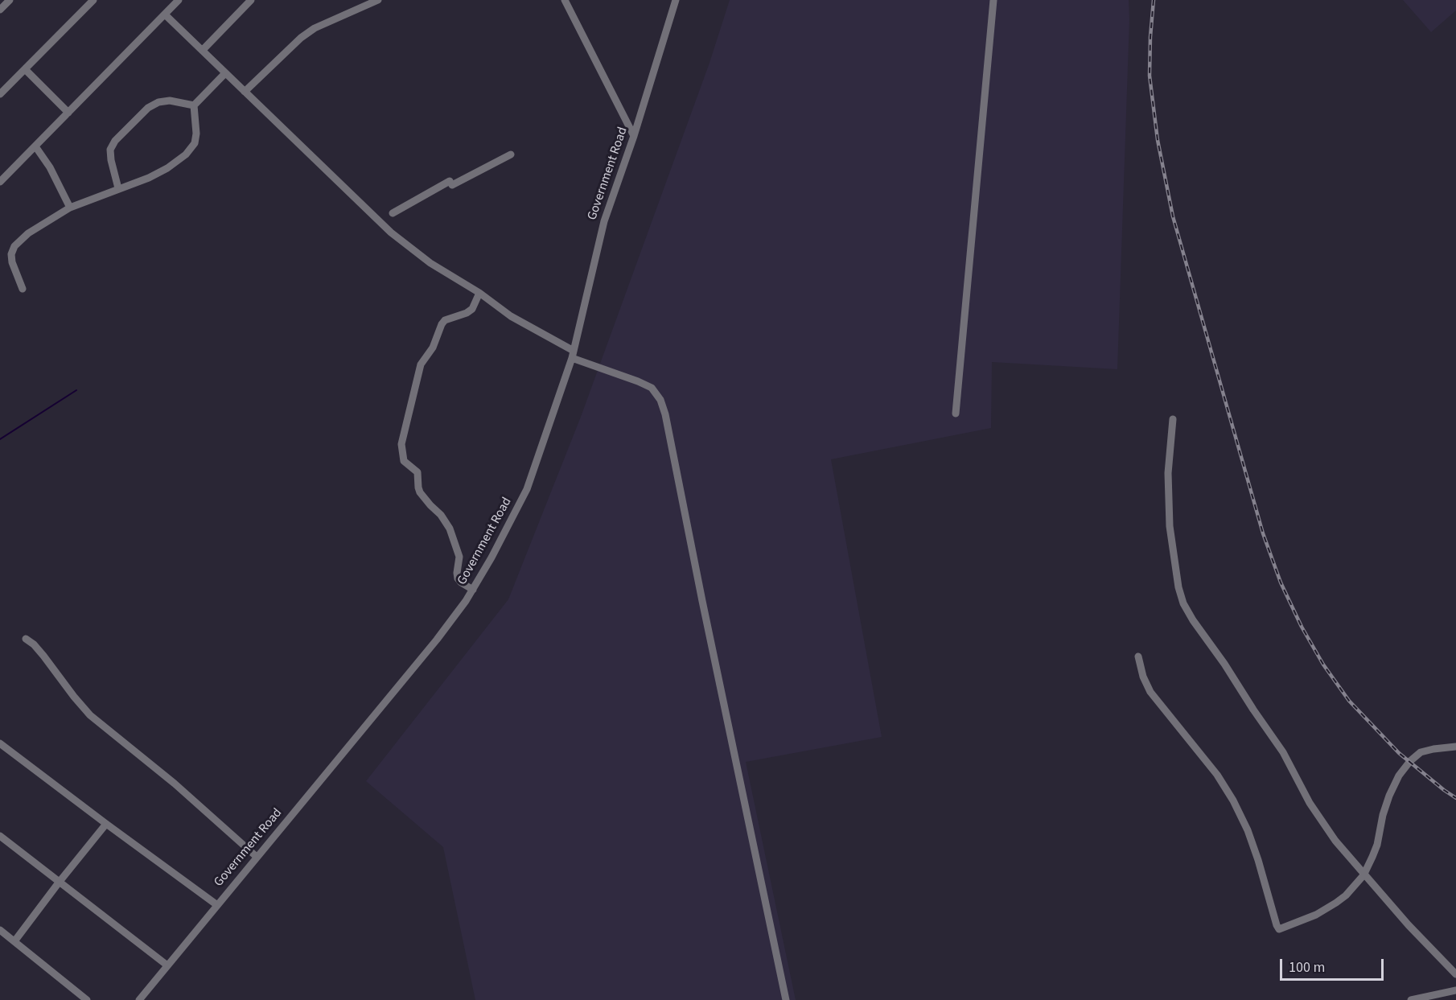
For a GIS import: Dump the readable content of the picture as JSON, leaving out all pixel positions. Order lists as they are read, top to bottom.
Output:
{
  "streets": {
    "street": ["Government Road"]
  },
  "scale_bar": "100 m"
}
